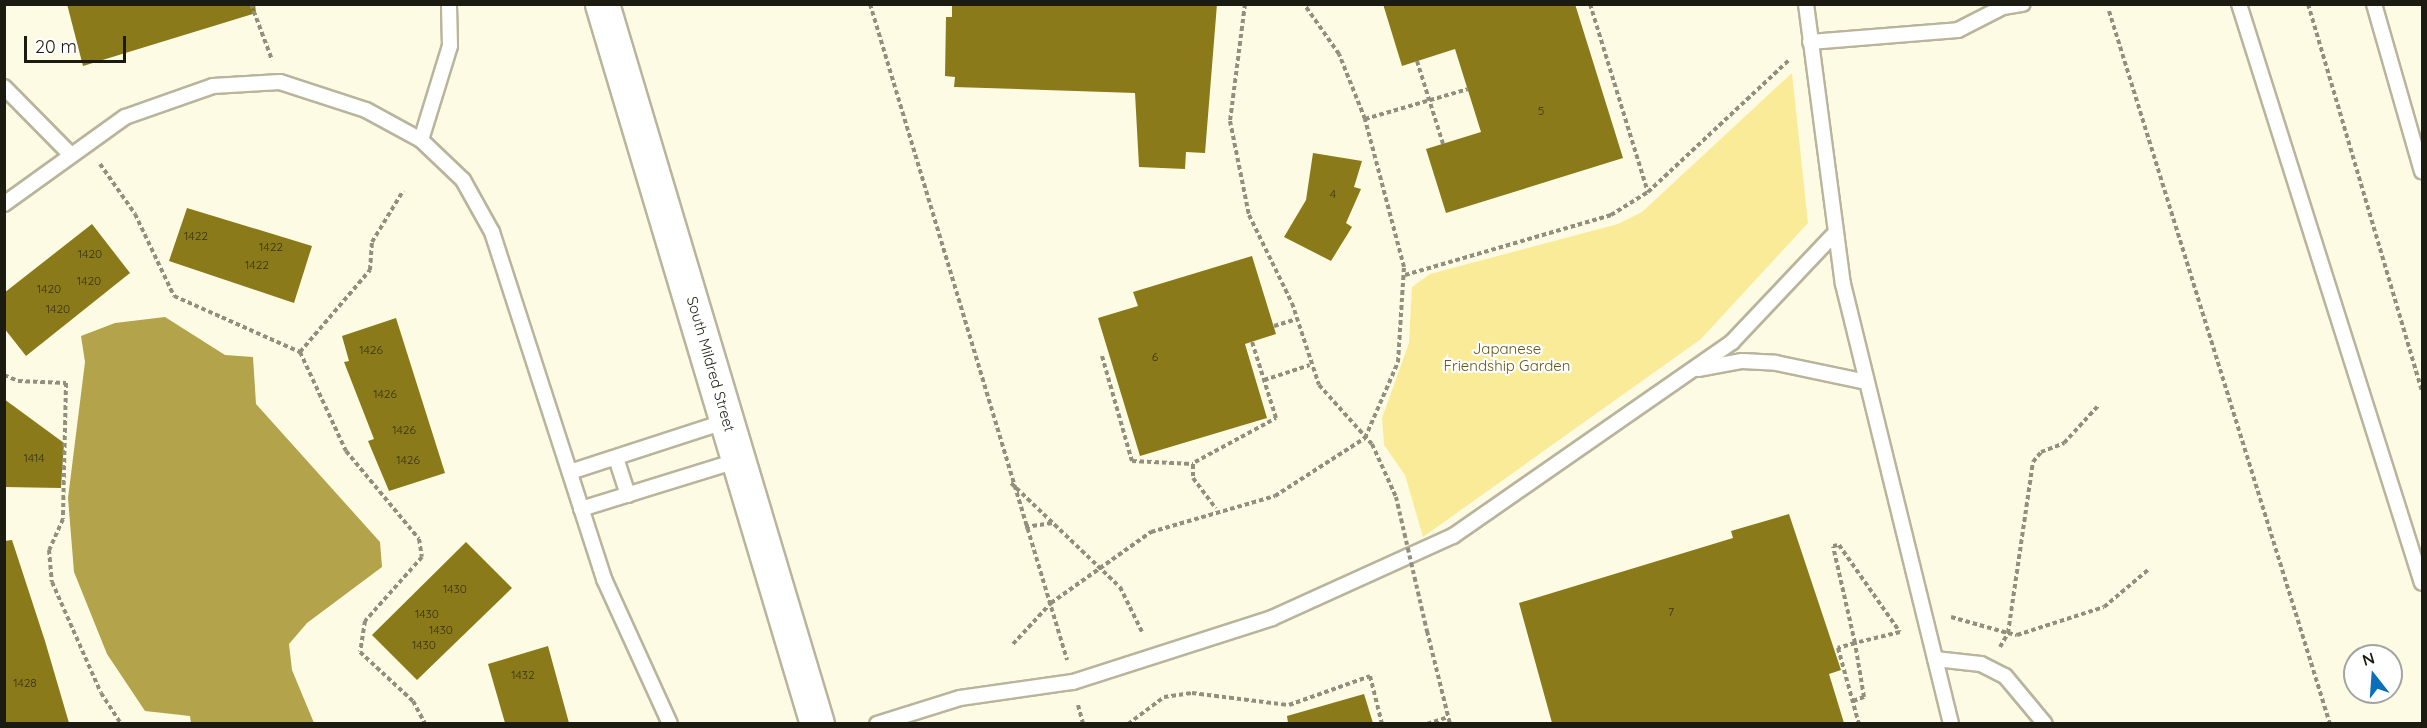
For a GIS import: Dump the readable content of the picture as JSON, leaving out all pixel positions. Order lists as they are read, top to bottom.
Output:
{
  "streets": {
    "main road": ["South Mildred Street"]
  },
  "parks": ["Japanese Friendship Garden"],
  "house_numbers": [
    "5",
    "4",
    "1422",
    "1422",
    "1420",
    "1422",
    "1420",
    "1420",
    "1420",
    "1426",
    "6",
    "1426",
    "1426",
    "1414",
    "1426",
    "1430",
    "7",
    "1430",
    "1430",
    "1430",
    "1432",
    "1428"
  ],
  "scale_bar": "20 m",
  "north": "top"
}
